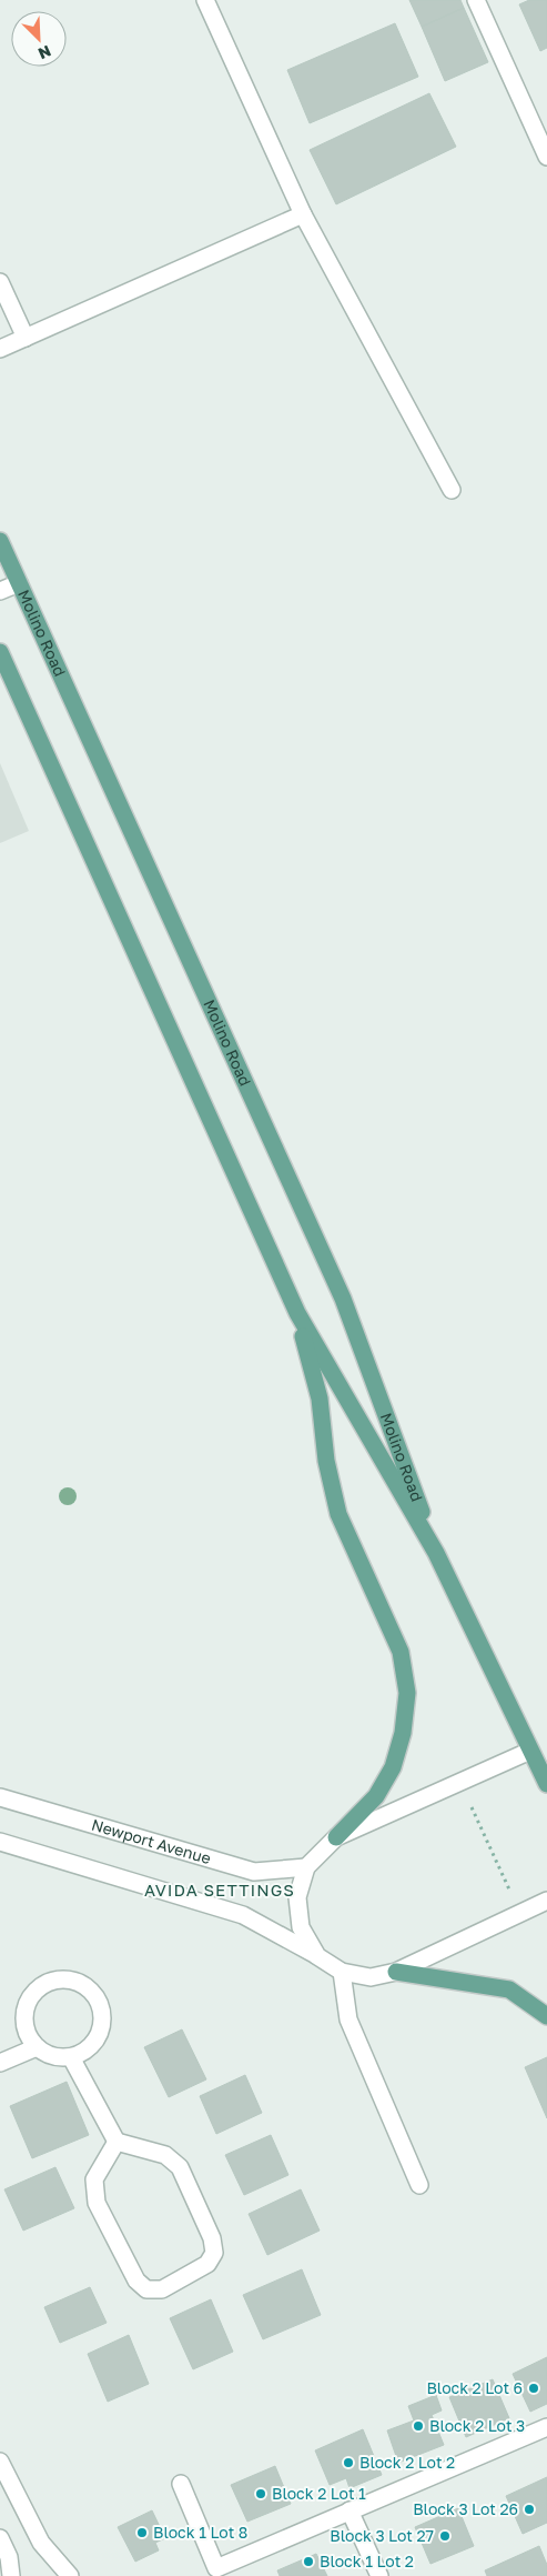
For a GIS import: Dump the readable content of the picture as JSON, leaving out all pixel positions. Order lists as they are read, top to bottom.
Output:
{
  "streets": {
    "main road": ["Molino Road"],
    "street": ["Newport Avenue"]
  },
  "districts": ["AVIDA SETTINGS"],
  "places": [
    "Block 2 Lot 6",
    "Block 2 Lot 3",
    "Block 2 Lot 2",
    "Block 2 Lot 1",
    "Block 3 Lot 26",
    "Block 1 Lot 8",
    "Block 3 Lot 27",
    "Block 1 Lot 2"
  ],
  "north": "bottom right"
}
